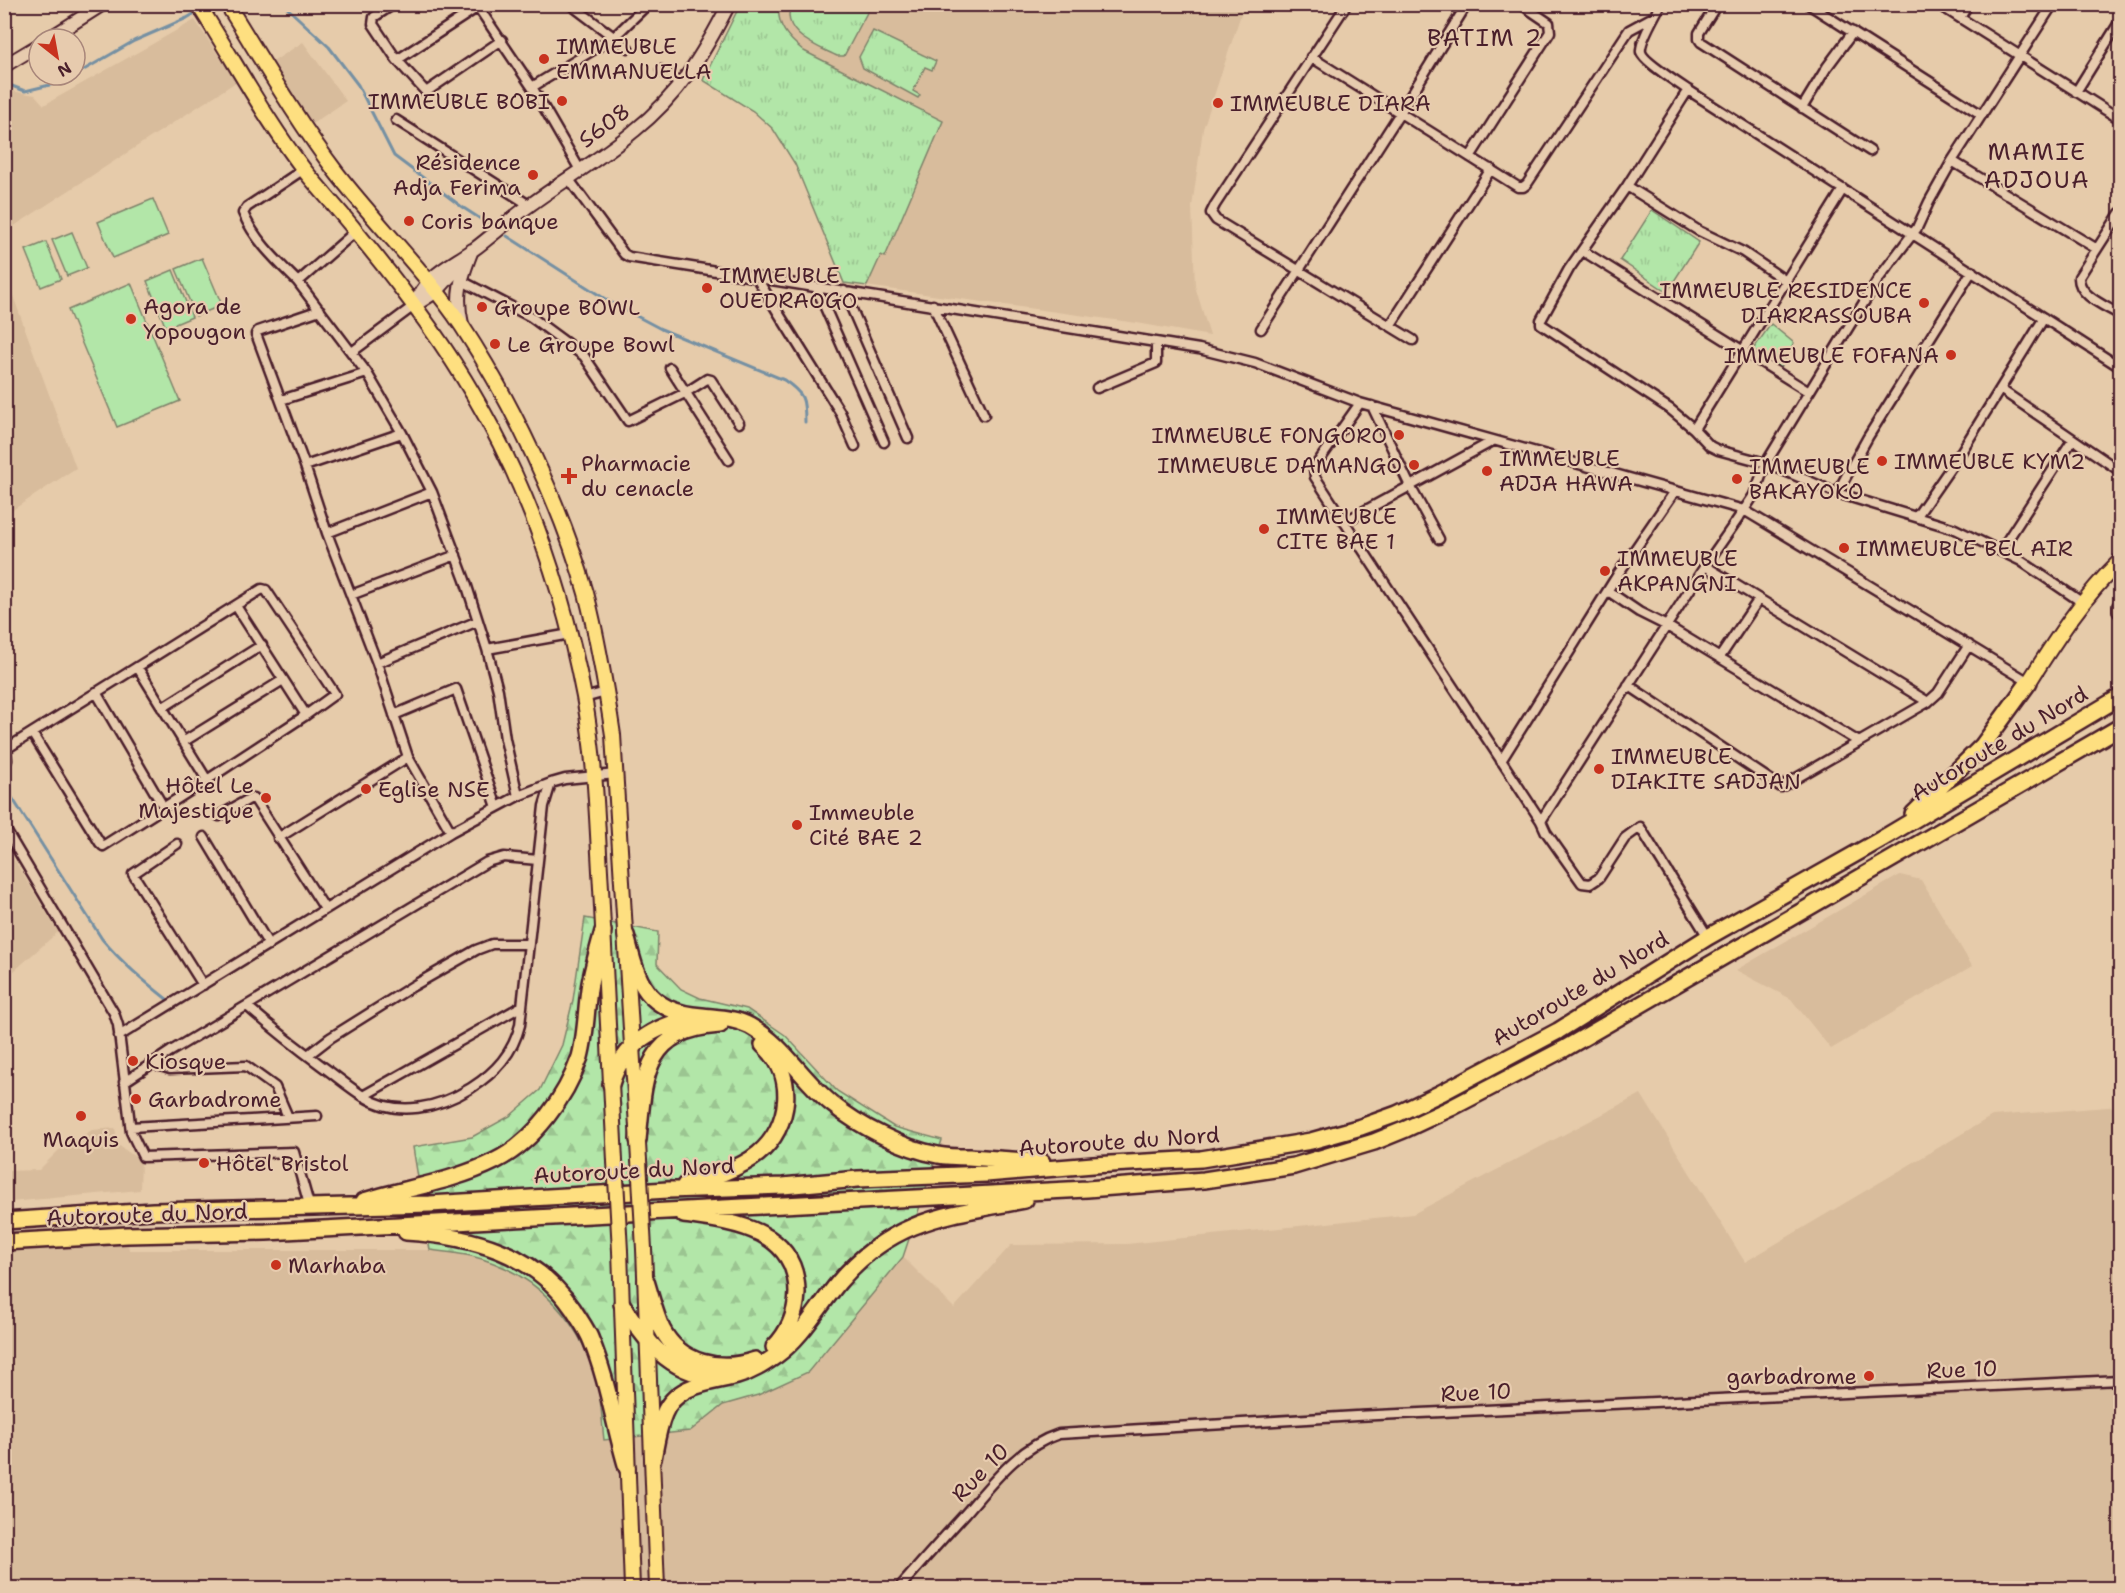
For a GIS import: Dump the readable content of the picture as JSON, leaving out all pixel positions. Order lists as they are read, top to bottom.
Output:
{
  "streets": {
    "highway": ["Autoroute du Nord"],
    "street": ["S608", "Rue 10"]
  },
  "districts": ["BATIM 2", "MAMIE ADJOUA"],
  "places": {
    "other": [
      "IMMEUBLE EMMANUELLA",
      "IMMEUBLE BOBI",
      "IMMEUBLE DIARA",
      "Résidence Adja Ferima",
      "Coris banque",
      "IMMEUBLE OUEDRAOGO",
      "IMMEUBLE RESIDENCE DIARRASSOUBA",
      "Groupe BOWL",
      "Agora de Yopougon",
      "Le Groupe Bowl",
      "IMMEUBLE FOFANA",
      "IMMEUBLE FONGORO",
      "IMMEUBLE KYM2",
      "IMMEUBLE DAMANGO",
      "IMMEUBLE ADJA HAWA",
      "IMMEUBLE BAKAYOKO",
      "IMMEUBLE CITE BAE 1",
      "IMMEUBLE BEL AIR",
      "IMMEUBLE AKPANGNI",
      "IMMEUBLE DIAKITE SADJAN",
      "Eglise NSE",
      "Hôtel Le Majestique",
      "Immeuble Cité BAE 2",
      "Kiosque",
      "Garbadrome",
      "Maquis",
      "Hôtel Bristol",
      "Marhaba",
      "garbadrome"
    ],
    "health": ["Pharmacie du cenacle"]
  },
  "north": "bottom right"
}
